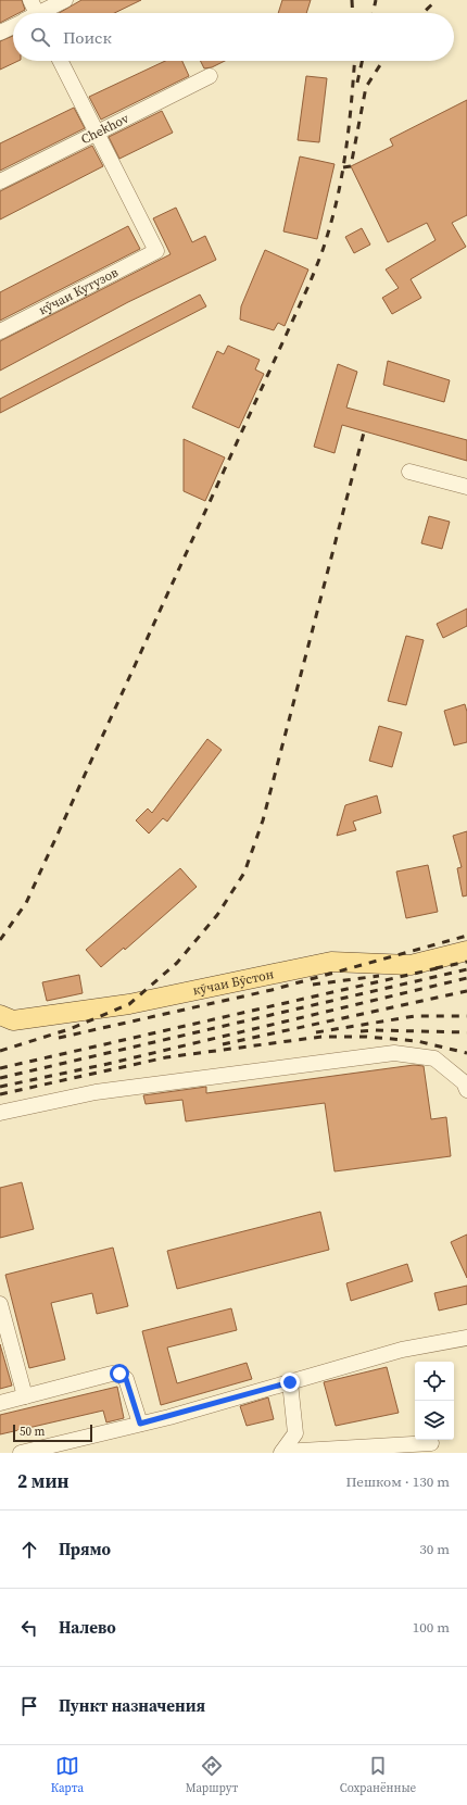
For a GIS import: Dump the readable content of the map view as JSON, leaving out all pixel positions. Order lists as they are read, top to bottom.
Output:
{
  "streets": {
    "main road": ["кӯчаи Бӯстон"],
    "street": ["Chekhov", "кӯчаи Кутузов"]
  },
  "crossings": [
    ["Chekhov", "кӯчаи Кутузов"]
  ],
  "scale_bar": "50 m",
  "page": {
    "search": "Поиск",
    "scale": "50 m",
    "heading": ["2 мин", "Пешком · 130 m"],
    "list": [
      ["Прямо", "30 m"],
      ["Налево", "100 m"],
      "Пункт назначения"
    ],
    "nav": ["Карта", "Маршрут", "Сохранённые"]
  }
}
